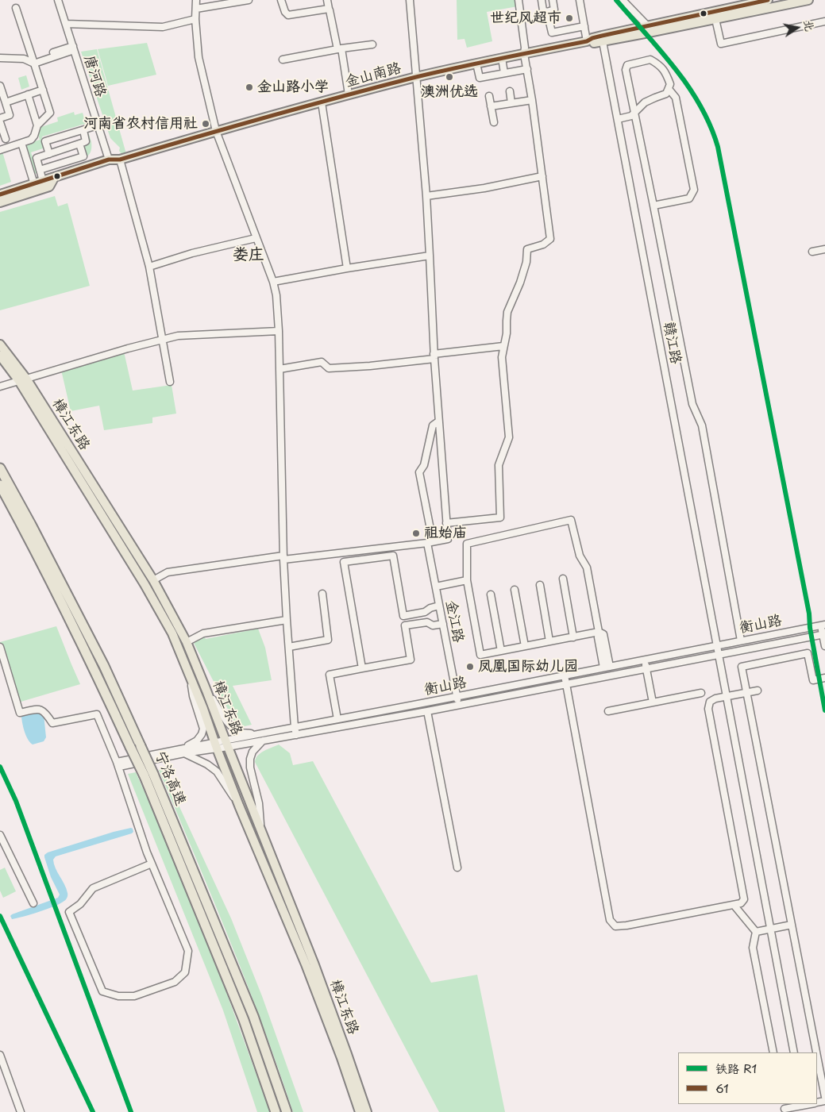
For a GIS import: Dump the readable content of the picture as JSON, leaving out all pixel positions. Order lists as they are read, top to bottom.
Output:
{
  "streets": {
    "highway": ["宁洛高速"],
    "main road": ["金山南路", "樟江东路"],
    "street": [
      "唐河路",
      "赣江路",
      "金江路",
      "衡山路"
    ]
  },
  "crossings": [
    ["金山南路", "唐河路"],
    ["金山南路", "赣江路"],
    ["赣江路", "衡山路"],
    ["樟江东路", "衡山路"],
    ["金江路", "衡山路"]
  ],
  "districts": ["娄庄"],
  "places": [
    "世纪风超市",
    "澳洲优选",
    "金山路小学",
    "河南省农村信用社",
    "祖始庙",
    "凤凰国际幼儿园"
  ],
  "lines": ["rail line R1", "transit line 61"],
  "legend": ["铁路 R1", "61"],
  "north": "right"
}
